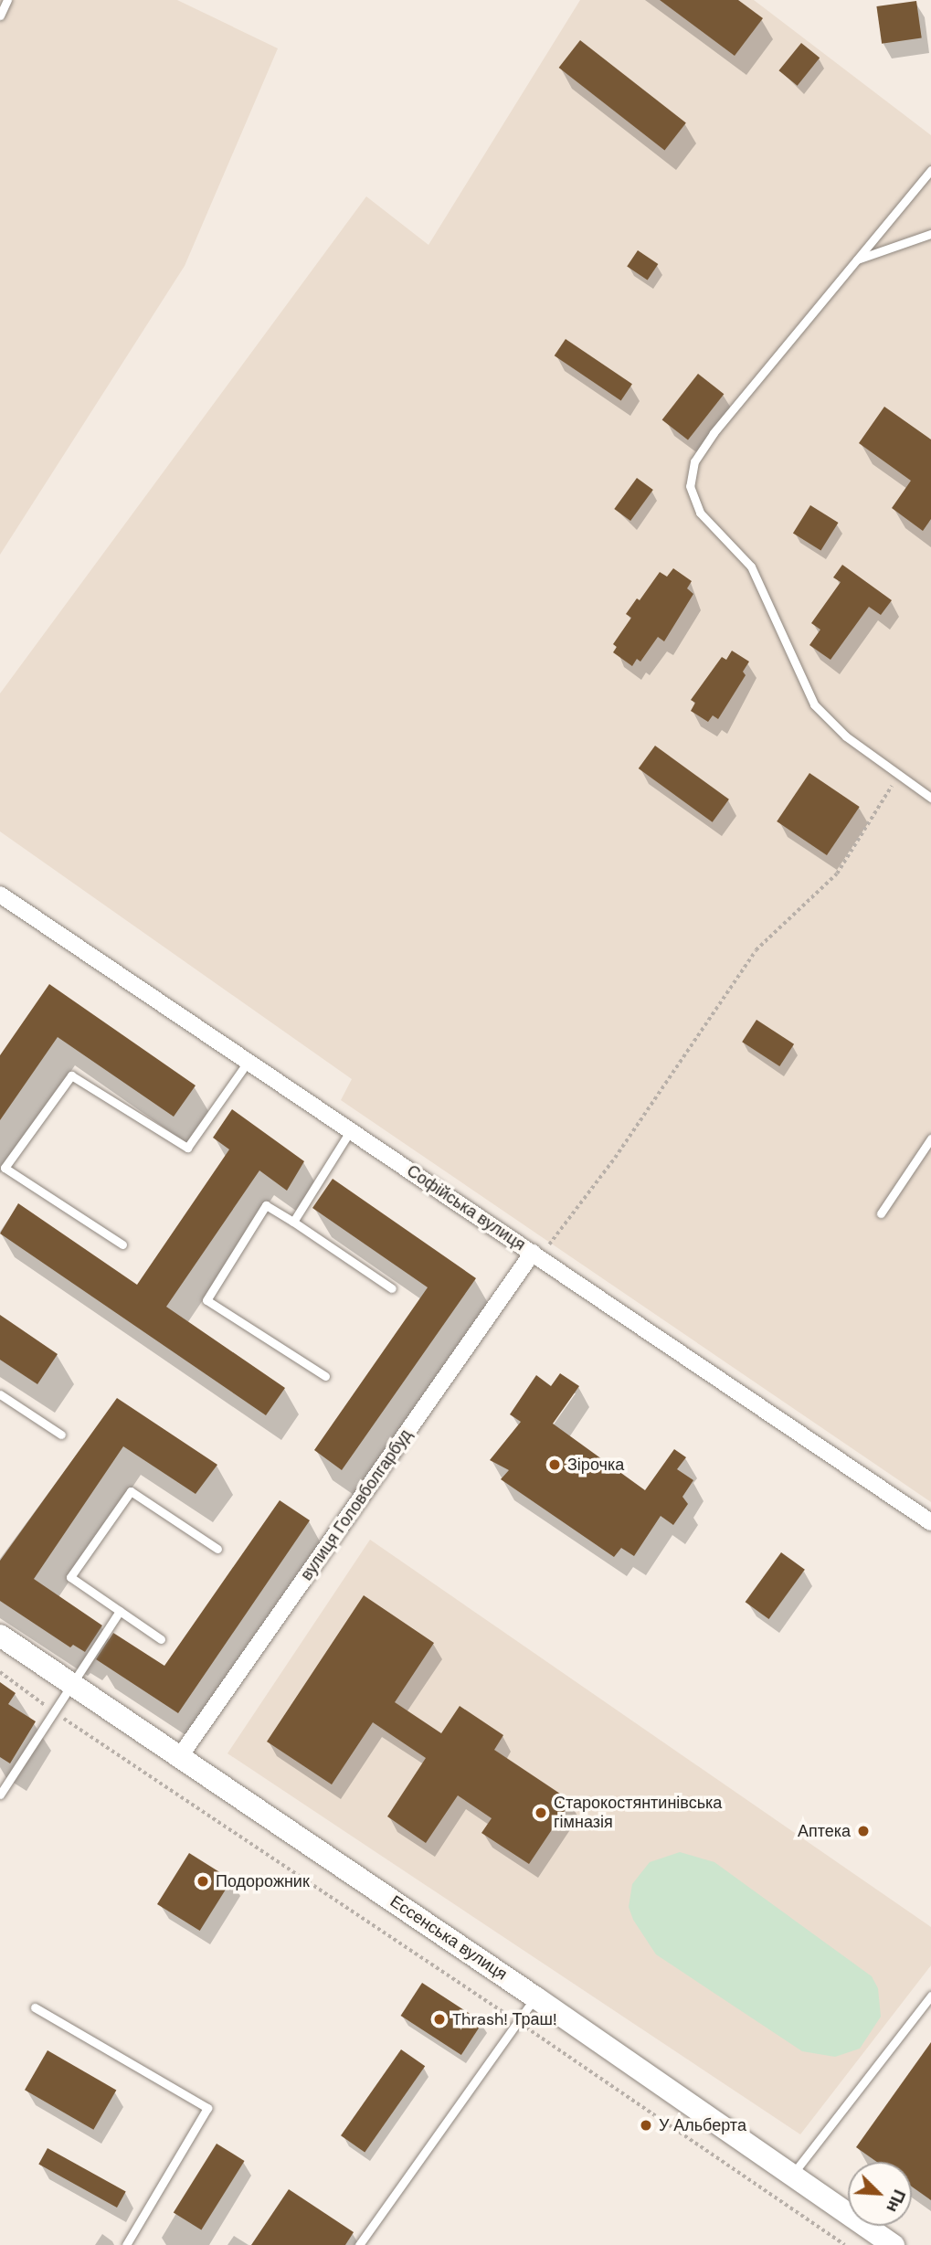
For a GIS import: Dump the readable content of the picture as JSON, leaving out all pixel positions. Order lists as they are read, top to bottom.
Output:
{
  "streets": {
    "street": ["Софійська вулиця", "вулиця Головболгарбуд", "Ессенська вулиця"]
  },
  "crossings": [
    ["Софійська вулиця", "вулиця Головболгарбуд"],
    ["вулиця Головболгарбуд", "Ессенська вулиця"]
  ],
  "places": [
    "Зірочка",
    "Старокостянтинівська гімназія",
    "Аптека",
    "Подорожник",
    "Thrash! Траш!",
    "У Альберта"
  ],
  "north": "bottom right"
}
